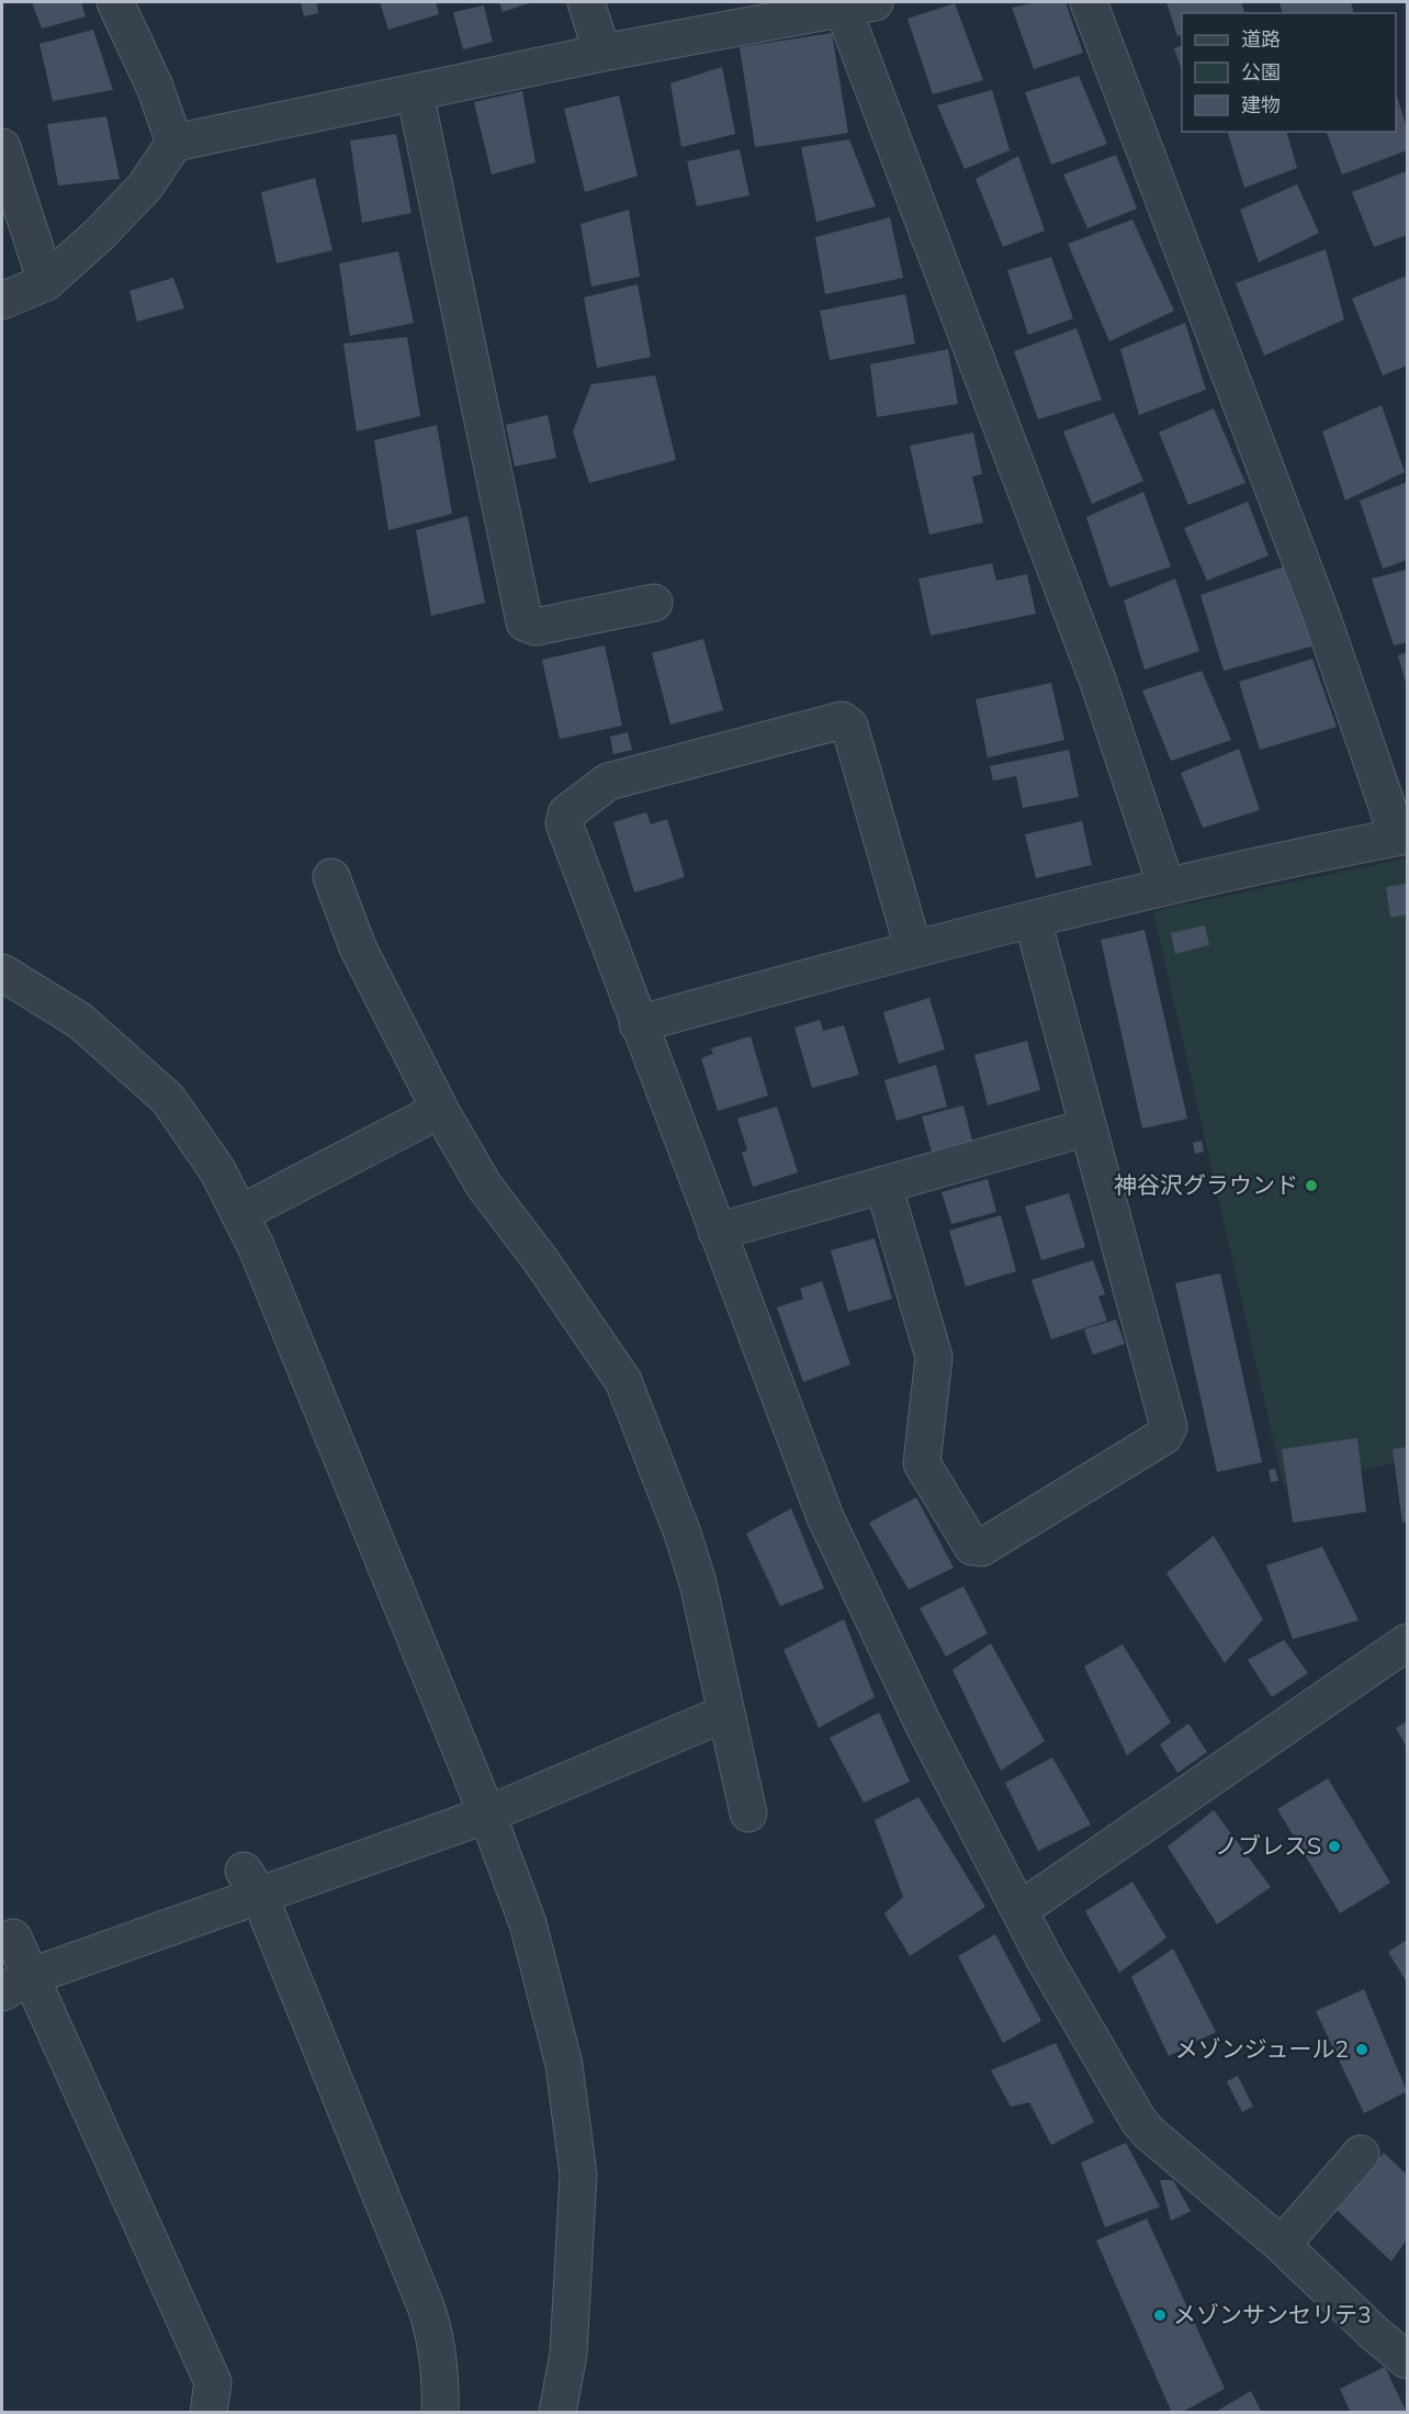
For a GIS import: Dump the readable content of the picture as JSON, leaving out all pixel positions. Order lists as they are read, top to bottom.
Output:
{
  "places": [
    "神谷沢グラウンド",
    "ノブレスS",
    "メゾンジュール2",
    "メゾンサンセリテ3"
  ],
  "legend": ["道路", "公園", "建物"]
}
